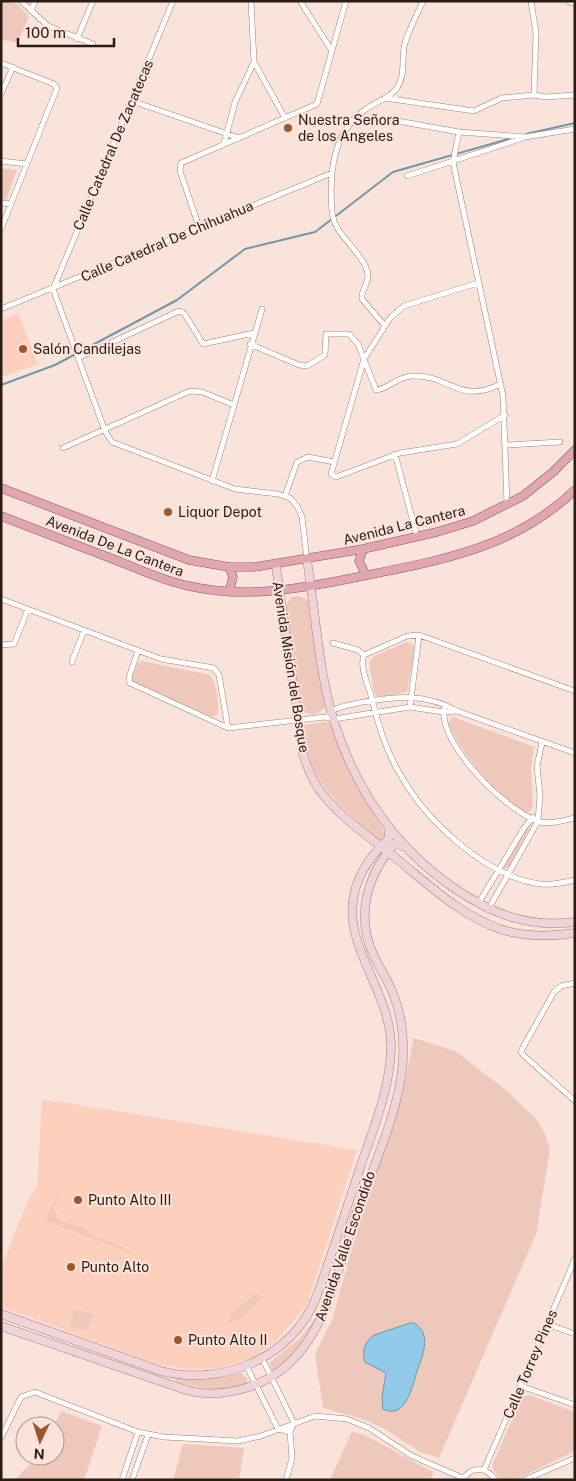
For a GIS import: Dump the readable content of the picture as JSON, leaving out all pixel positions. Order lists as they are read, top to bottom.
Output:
{
  "streets": {
    "main road": ["Avenida La Cantera", "Avenida De La Cantera"],
    "street": [
      "Calle Catedral De Zacatecas",
      "Calle Catedral De Chihuahua",
      "Avenida Misión del Bosque",
      "Avenida Valle Escondido",
      "Calle Torrey Pines"
    ]
  },
  "crossings": [
    ["Calle Catedral De Zacatecas", "Calle Catedral De Chihuahua"],
    ["Avenida La Cantera", "Avenida De La Cantera"],
    ["Avenida De La Cantera", "Avenida Misión del Bosque"],
    ["Avenida Misión del Bosque", "Avenida Valle Escondido"]
  ],
  "places": [
    "Nuestra Señora de los Angeles",
    "Salón Candilejas",
    "Liquor Depot",
    "Punto Alto III",
    "Punto Alto",
    "Punto Alto II"
  ],
  "scale_bar": "100 m",
  "north": "bottom"
}
